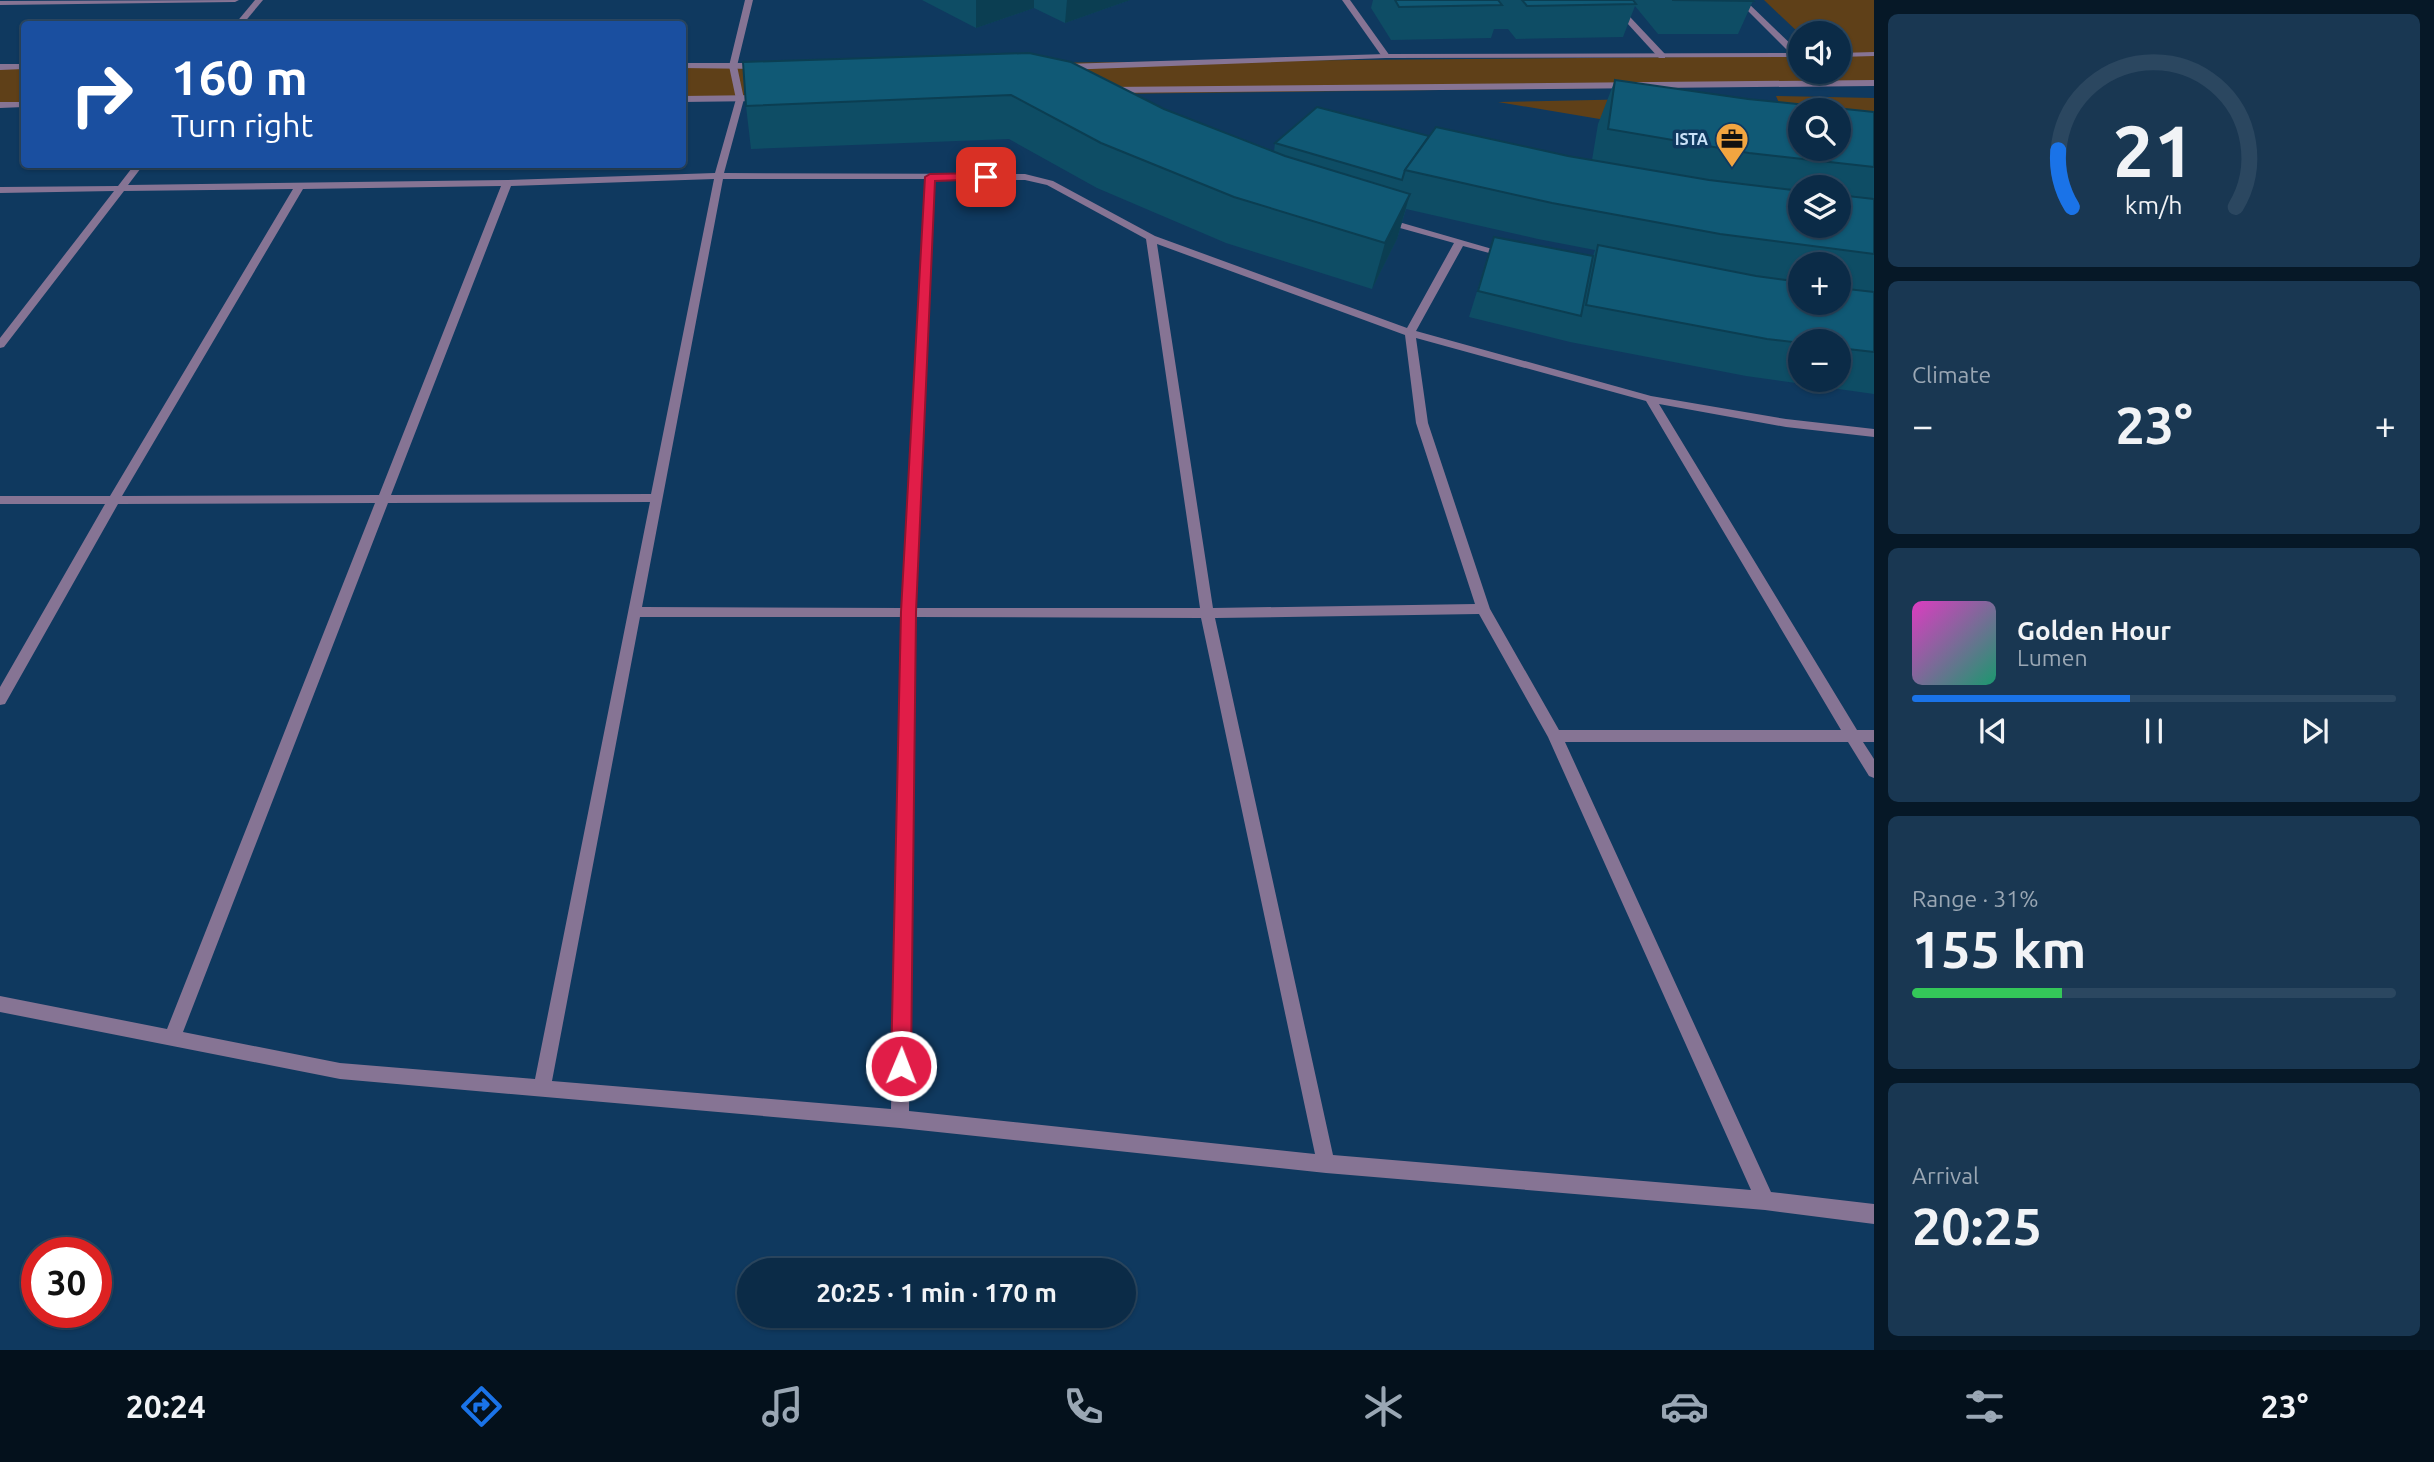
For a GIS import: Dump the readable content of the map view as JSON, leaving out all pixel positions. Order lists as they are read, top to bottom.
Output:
{
  "places": {
    "office": ["ISTA"]
  },
  "page": {
    "map_buttons": ["+", "−"],
    "turn": ["160 m", "Turn right"],
    "tile": [
      "Climate",
      ["Range · 31%", "155 km"],
      ["Arrival", "20:25"]
    ],
    "heat": ["−", "23°", "+"],
    "song": ["Golden Hour", "Lumen"],
    "limit": "30",
    "trip": "20:25 · 1 min · 170 m",
    "tabs": ["20:24", "23°"],
    "gauge": ["21", "km/h"]
  }
}
